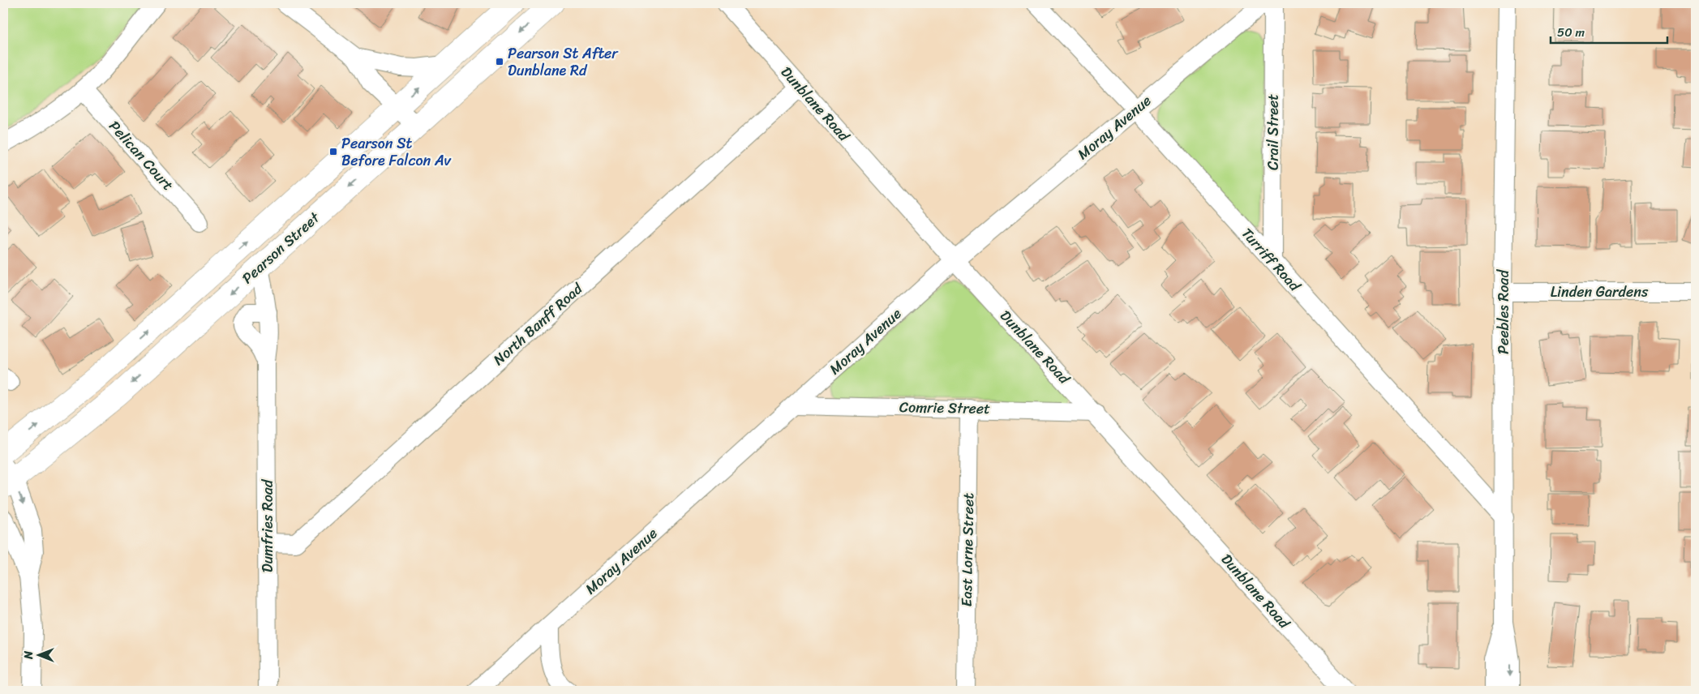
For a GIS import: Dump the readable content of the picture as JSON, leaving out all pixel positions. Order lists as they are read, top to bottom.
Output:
{
  "streets": {
    "main road": ["Pearson Street"],
    "street": [
      "Dunblane Road",
      "Moray Avenue",
      "Crail Street",
      "Pelican Court",
      "Turriff Road",
      "Linden Gardens",
      "Peebles Road",
      "North Banff Road",
      "Comrie Street",
      "Dumfries Road",
      "East Lorne Street"
    ]
  },
  "crossings": [
    ["Dunblane Road", "Moray Avenue"],
    ["Dunblane Road", "North Banff Road"],
    ["Dunblane Road", "Comrie Street"],
    ["Moray Avenue", "Turriff Road"],
    ["Moray Avenue", "Comrie Street"],
    ["Crail Street", "Turriff Road"],
    ["Pearson Street", "Dumfries Road"],
    ["Turriff Road", "Peebles Road"],
    ["Linden Gardens", "Peebles Road"],
    ["North Banff Road", "Dumfries Road"],
    ["Comrie Street", "East Lorne Street"]
  ],
  "places": {
    "transit": ["Pearson St After Dunblane Rd", "Pearson St Before Falcon Av"]
  },
  "scale_bar": "50 m",
  "north": "left"
}
